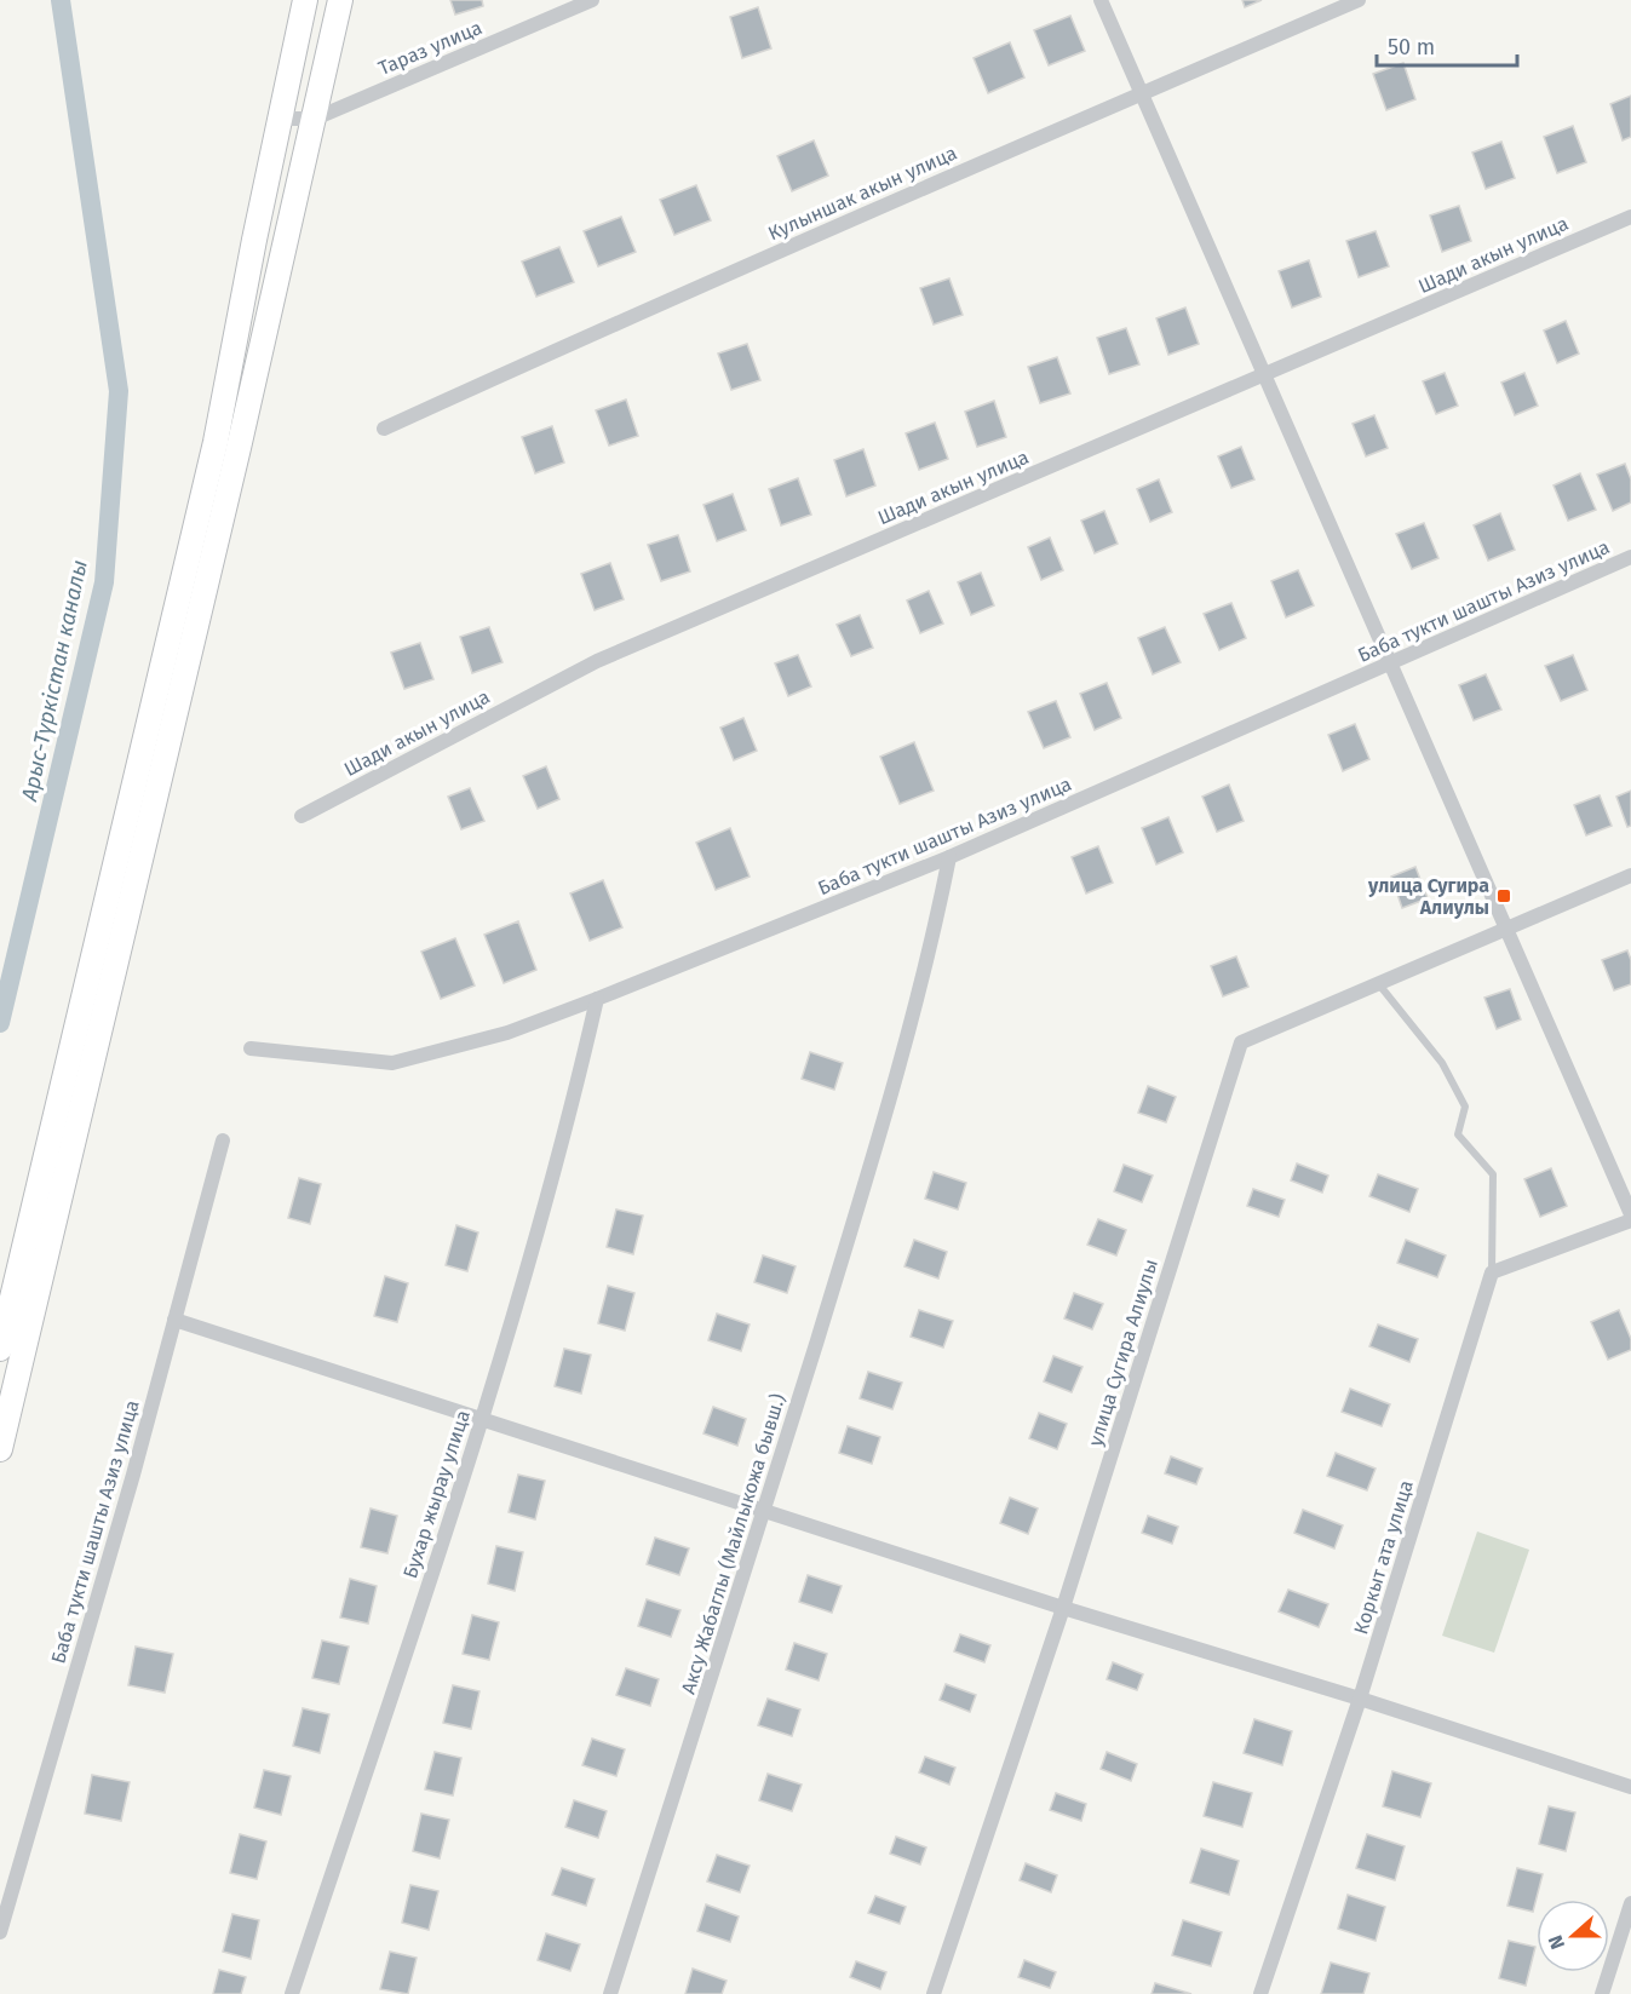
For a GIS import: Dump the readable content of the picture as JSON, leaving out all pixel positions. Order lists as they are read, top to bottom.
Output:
{
  "streets": {
    "street": [
      "Тараз улица",
      "Кулыншак акын улица",
      "Шади акын улица",
      "Баба тукти шашты Азиз улица",
      "улица Сугира Алиулы",
      "Бухар жырау улица",
      "Аксу Жабаглы (Майлыкожа бывш.)",
      "Коркыт ата улица"
    ]
  },
  "crossings": [
    ["Баба тукти шашты Азиз улица", "Бухар жырау улица"],
    ["Баба тукти шашты Азиз улица", "Аксу Жабаглы (Майлыкожа бывш.)"]
  ],
  "water": ["Арыс-Түркістан каналы"],
  "places": {
    "transit": ["улица Сугира Алиулы"]
  },
  "scale_bar": "50 m",
  "north": "left"
}
